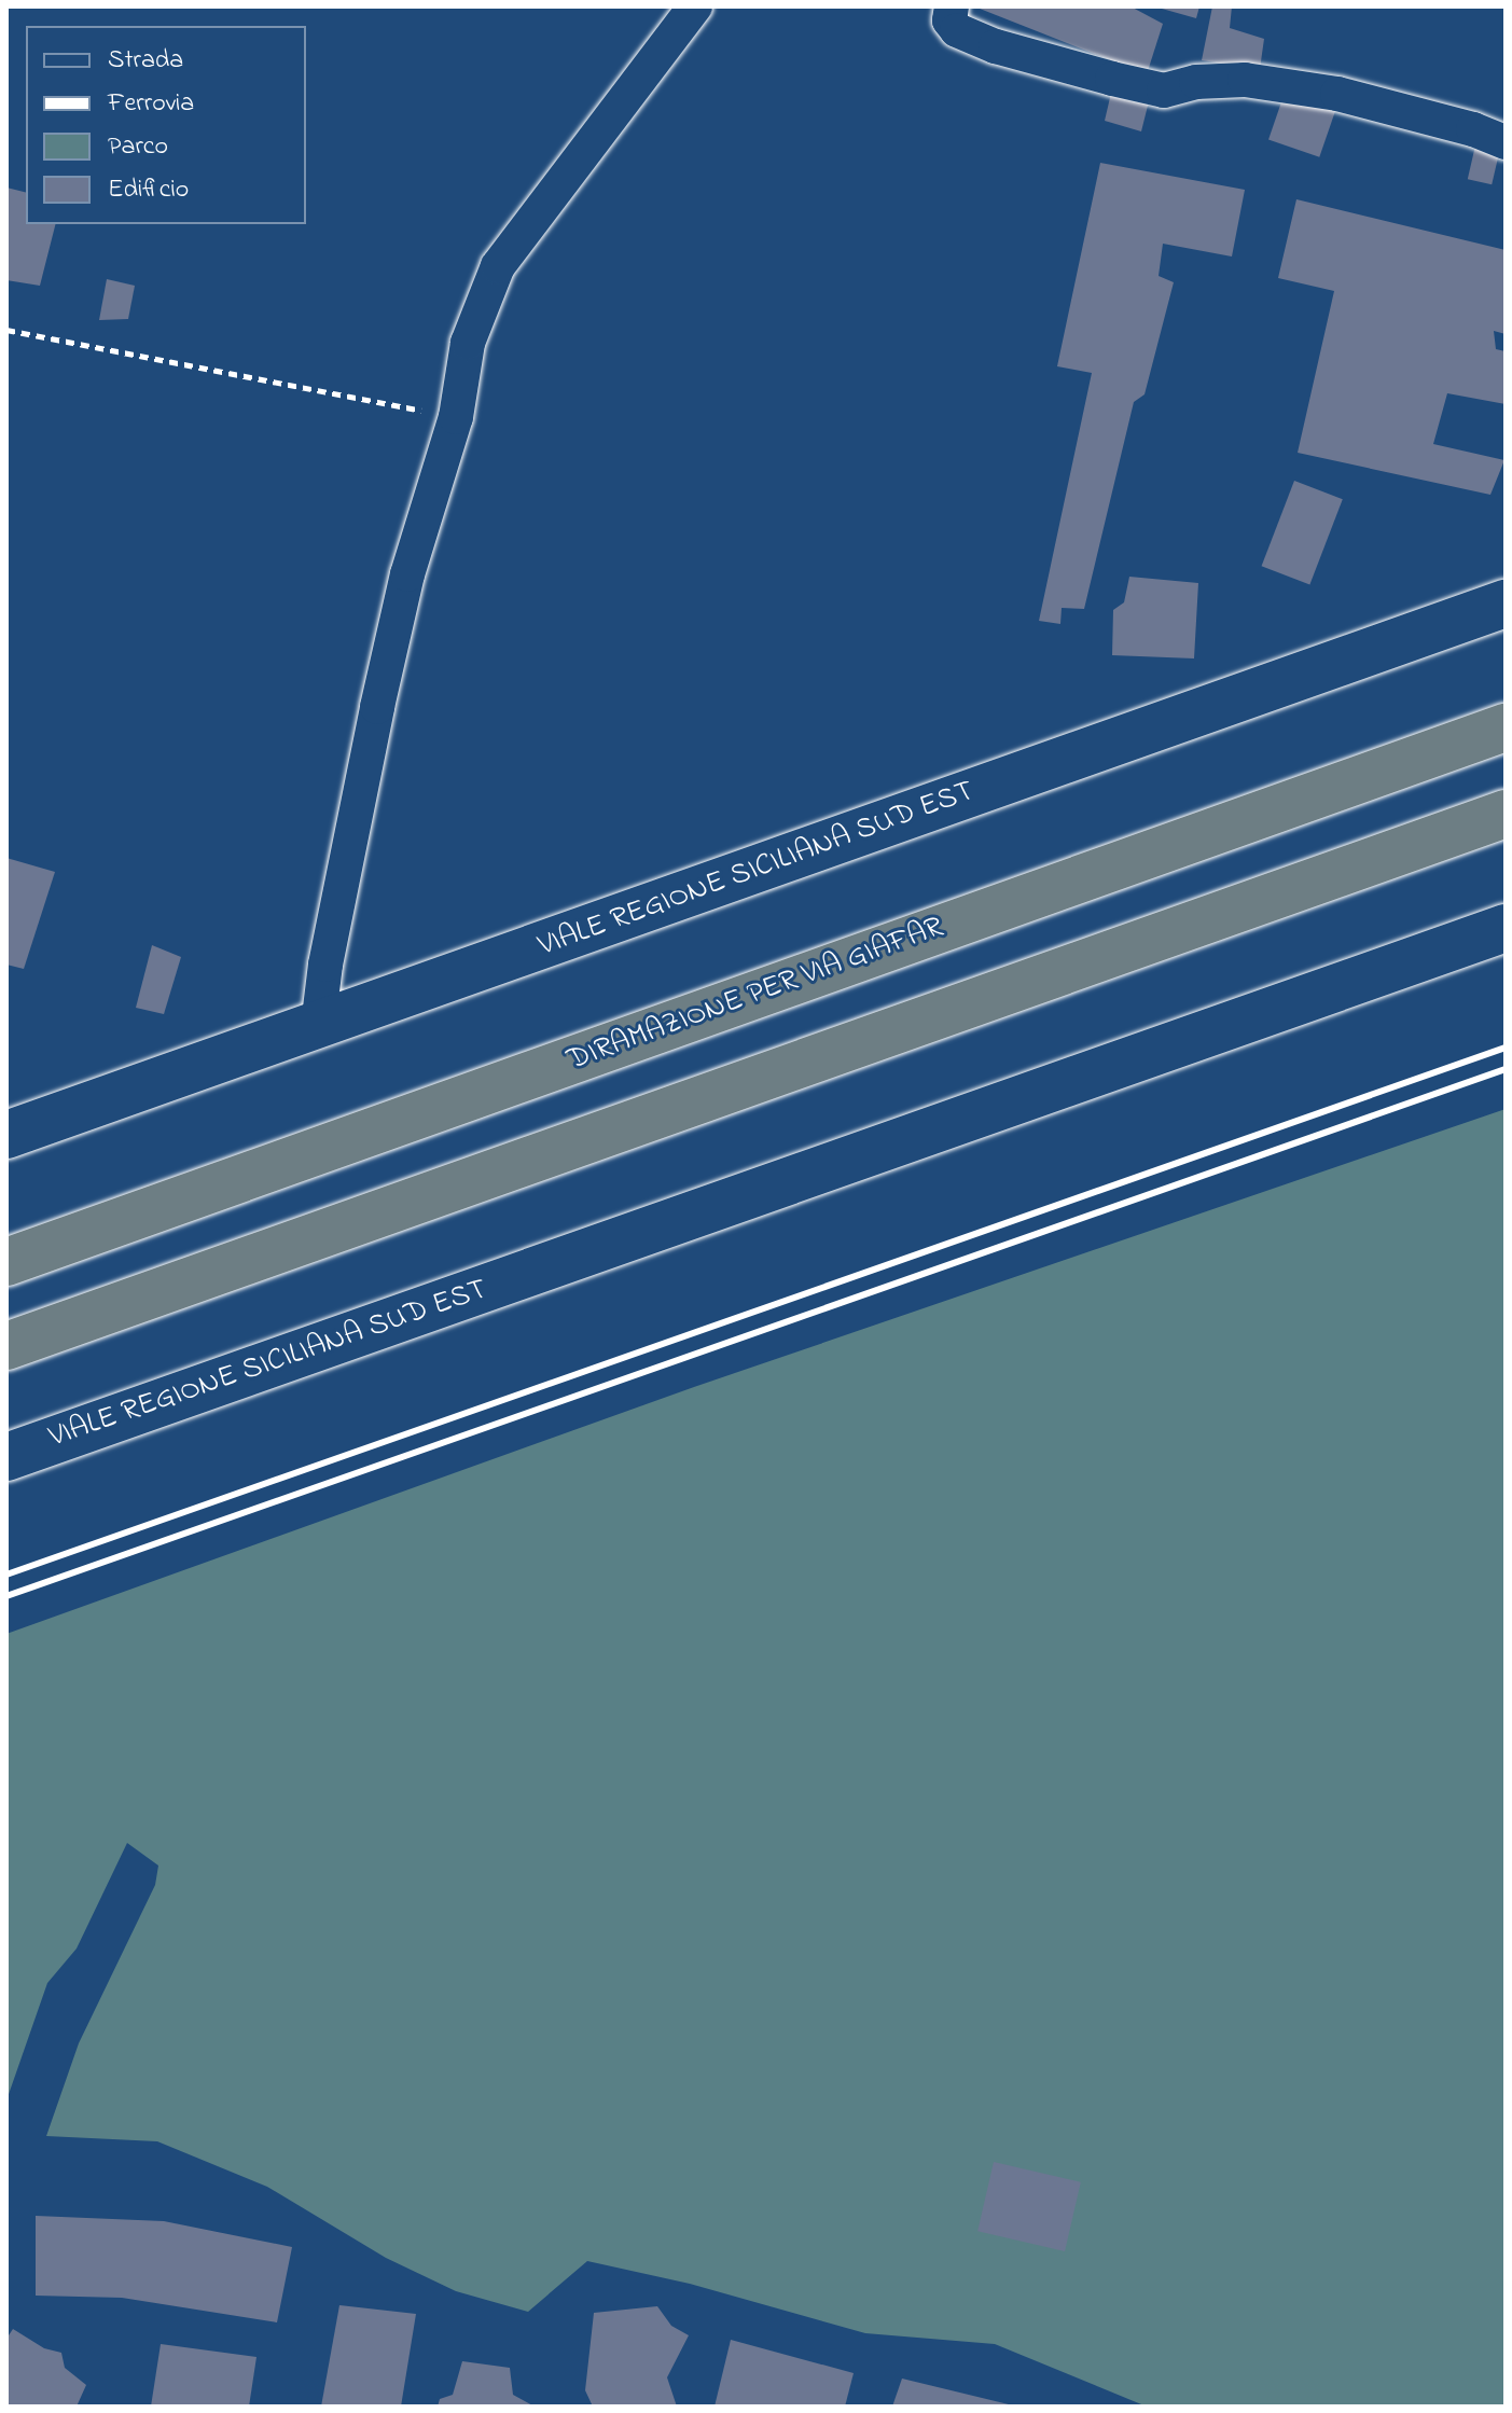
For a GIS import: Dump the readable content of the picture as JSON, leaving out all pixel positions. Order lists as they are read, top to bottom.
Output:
{
  "streets": {
    "highway": ["DIRAMAZIONE PER VIA GIAFAR"],
    "street": ["VIALE REGIONE SICILIANA SUD EST"]
  },
  "legend": [
    "Strada",
    "Ferrovia",
    "Parco",
    "Edificio"
  ]
}
